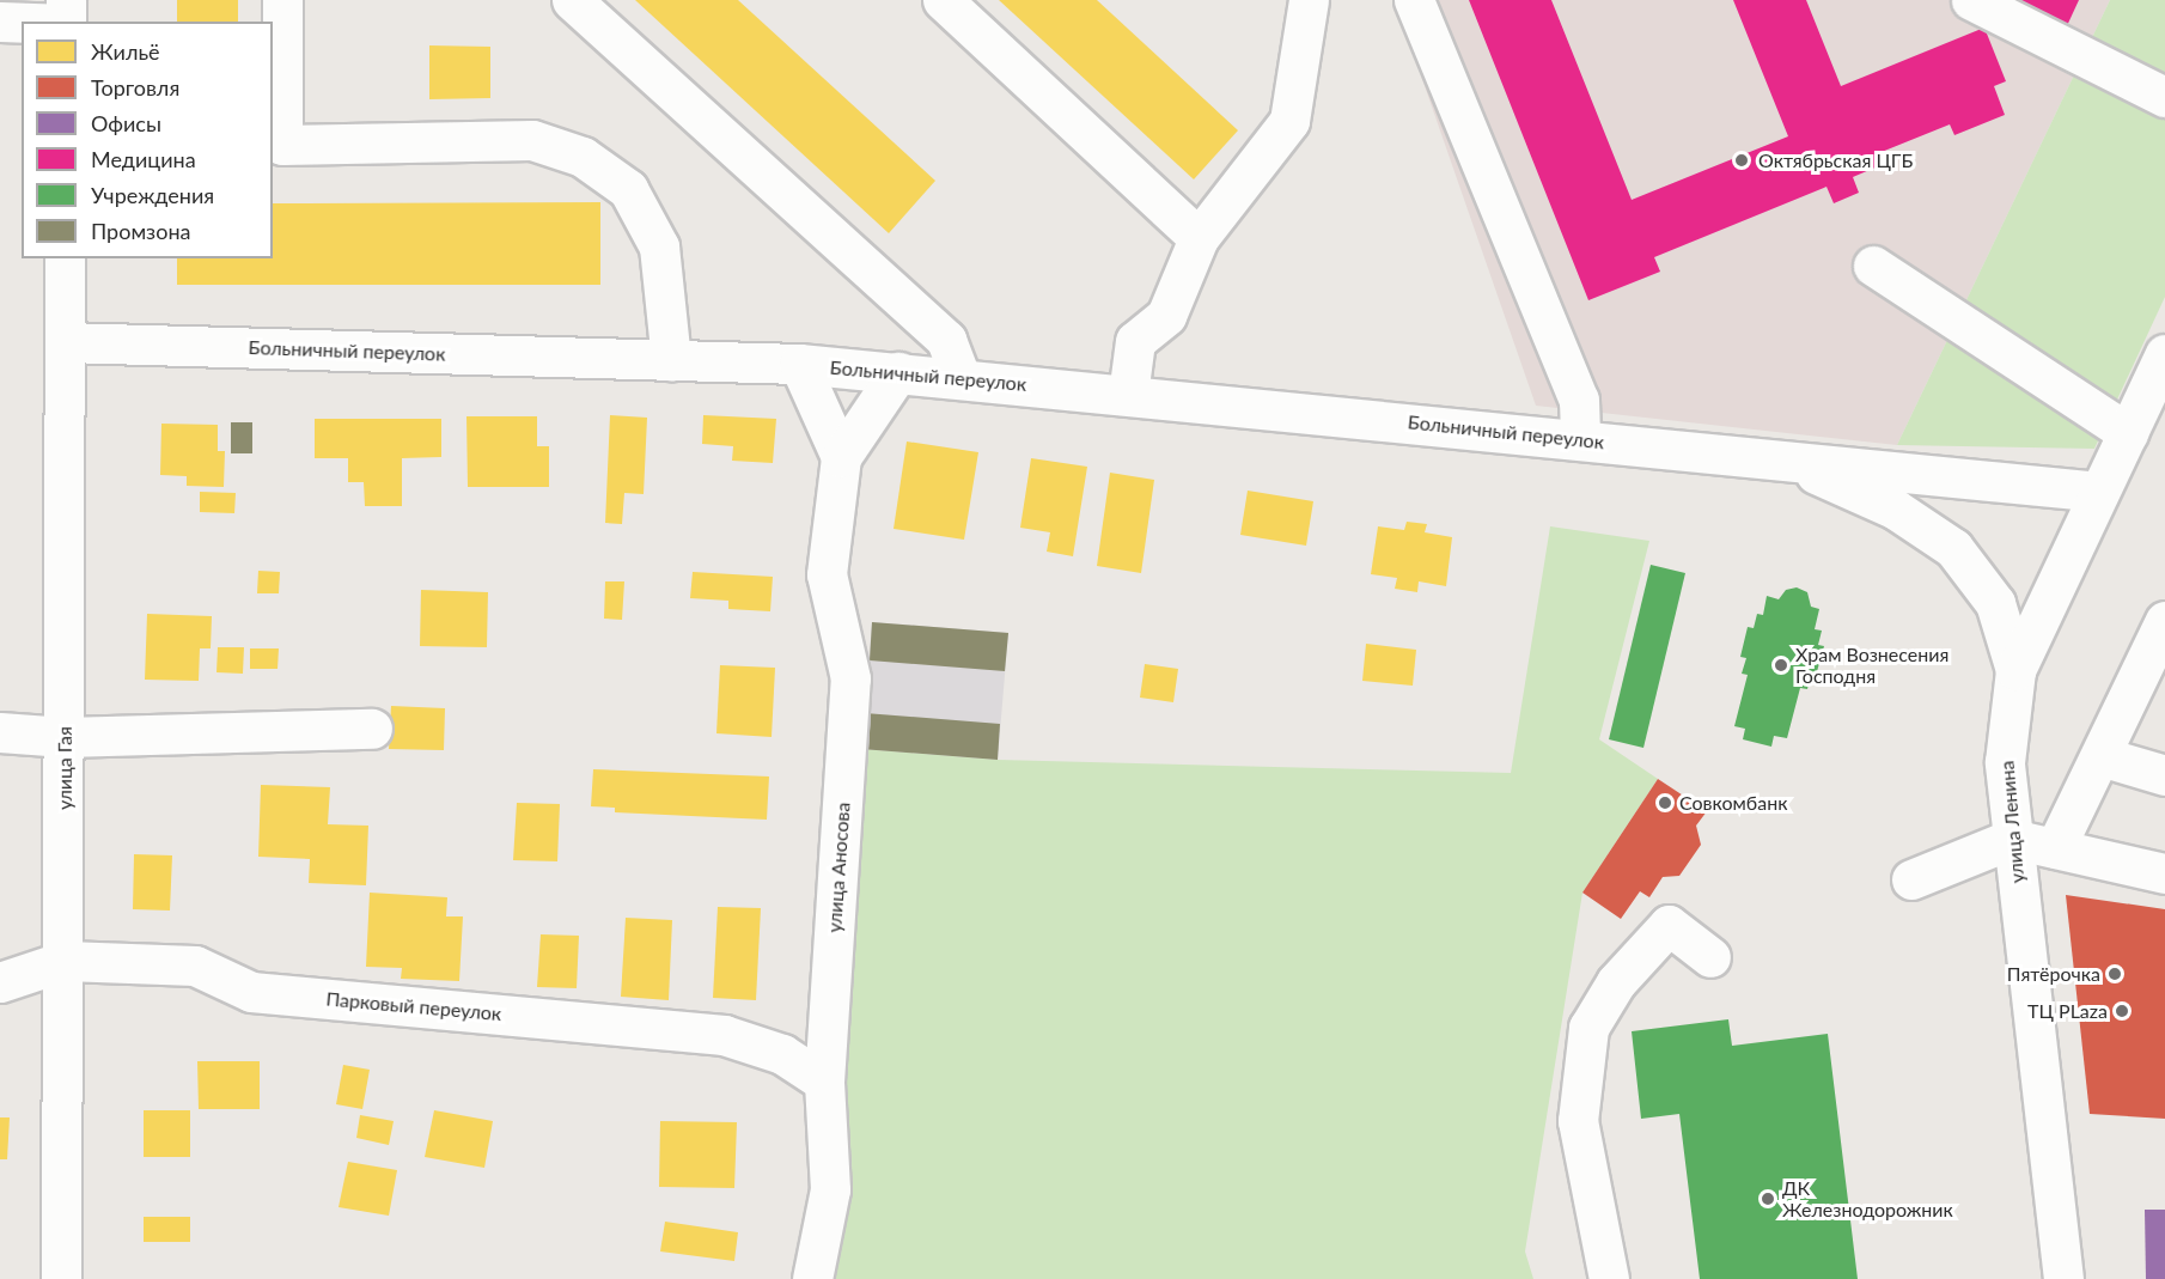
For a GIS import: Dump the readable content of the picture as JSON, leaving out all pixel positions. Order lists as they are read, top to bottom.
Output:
{
  "streets": {
    "street": [
      "Больничный переулок",
      "улица Гая",
      "улица Ленина",
      "улица Аносова",
      "Парковый переулок"
    ]
  },
  "crossings": [
    ["Больничный переулок", "улица Гая"],
    ["Больничный переулок", "улица Ленина"],
    ["Больничный переулок", "улица Аносова"],
    ["улица Гая", "Парковый переулок"],
    ["улица Аносова", "Парковый переулок"]
  ],
  "places": [
    "Октябрьская ЦГБ",
    "Храм Вознесения Господня",
    "Совкомбанк",
    "Пятёрочка",
    "ТЦ PLaza",
    "ДК Железнодорожник"
  ],
  "legend": [
    "Жильё",
    "Торговля",
    "Офисы",
    "Медицина",
    "Учреждения",
    "Промзона"
  ]
}
